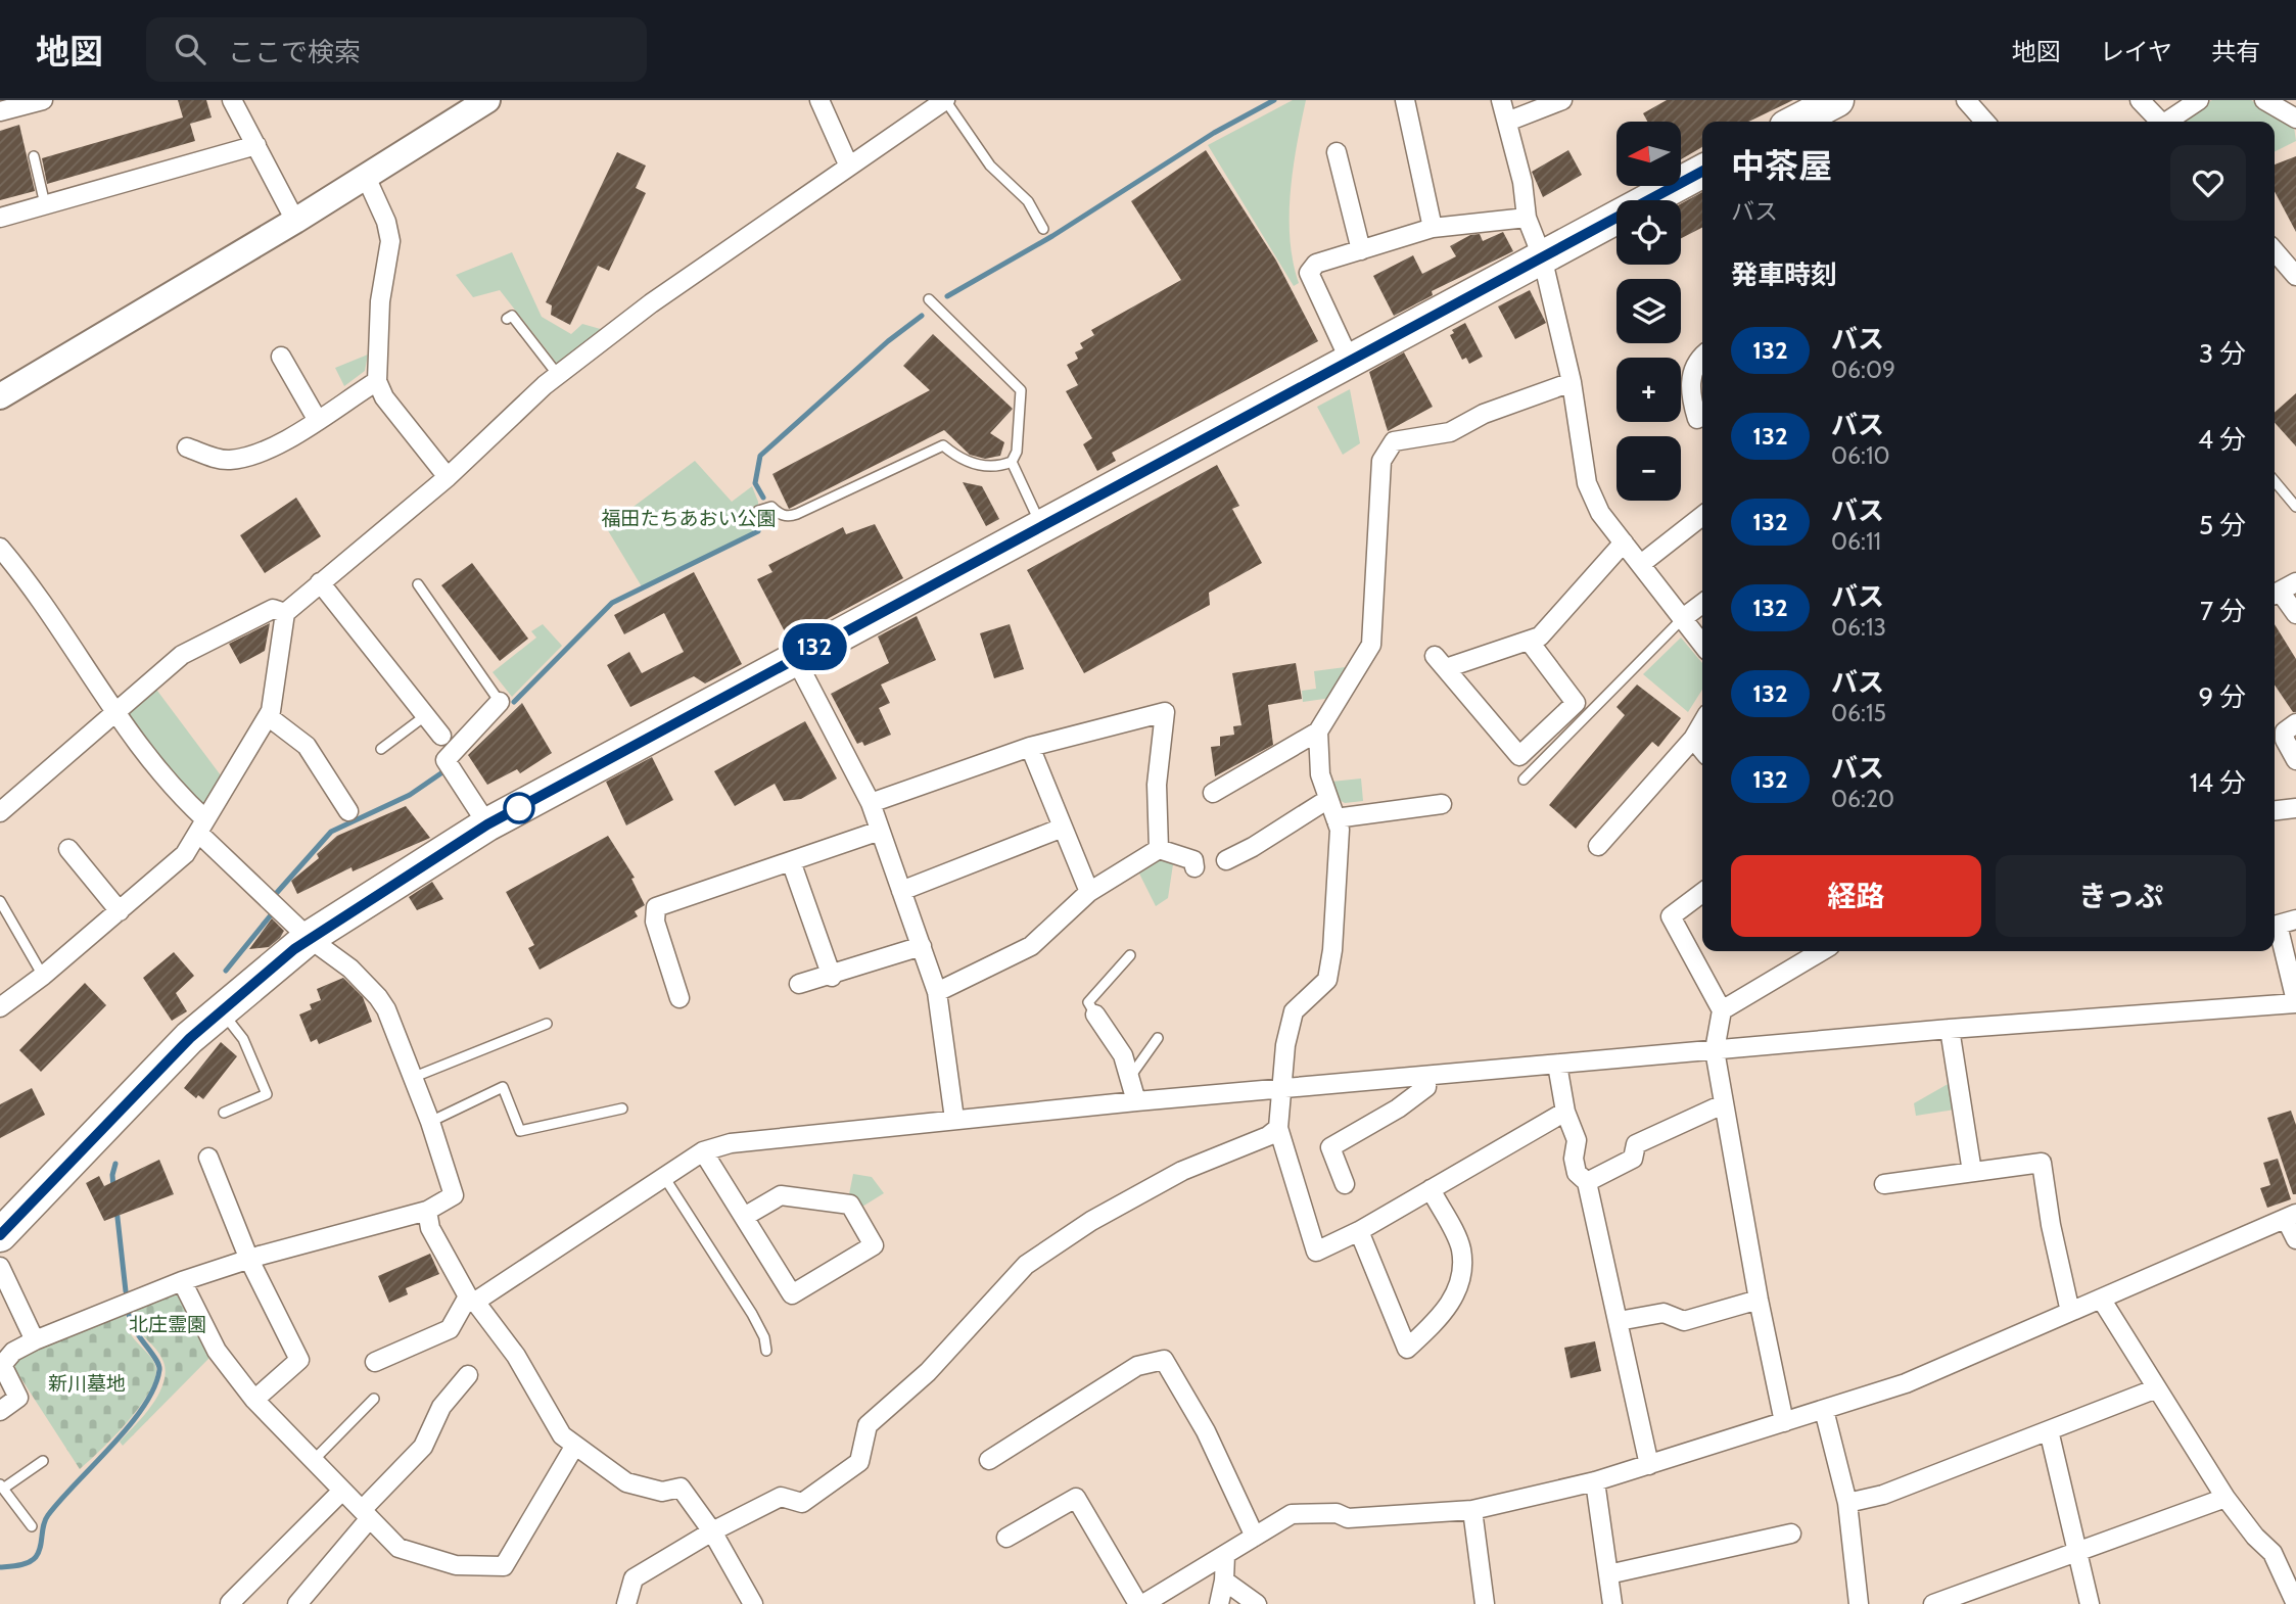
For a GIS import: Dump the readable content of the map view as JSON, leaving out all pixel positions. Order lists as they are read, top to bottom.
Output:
{
  "parks": ["福田たちあおい公園", "北庄霊園", "新川墓地"],
  "lines": ["bus line 132"],
  "north": "left",
  "page": {
    "header": "地図",
    "search": "ここで検索",
    "nav": ["地図", "レイヤ", "共有"],
    "on_map": "132",
    "map_buttons": ["+", "−"],
    "heading": [
      ["中茶屋", "バス"],
      "発車時刻"
    ],
    "list": [
      {
        "mark": "132",
        "name": "バス",
        "note": "06:09",
        "value": "3 分"
      },
      {
        "mark": "132",
        "name": "バス",
        "note": "06:10",
        "value": "4 分"
      },
      {
        "mark": "132",
        "name": "バス",
        "note": "06:11",
        "value": "5 分"
      },
      {
        "mark": "132",
        "name": "バス",
        "note": "06:13",
        "value": "7 分"
      },
      {
        "mark": "132",
        "name": "バス",
        "note": "06:15",
        "value": "9 分"
      },
      {
        "mark": "132",
        "name": "バス",
        "note": "06:20",
        "value": "14 分"
      }
    ],
    "buttons": ["経路", "きっぷ"]
  }
}
